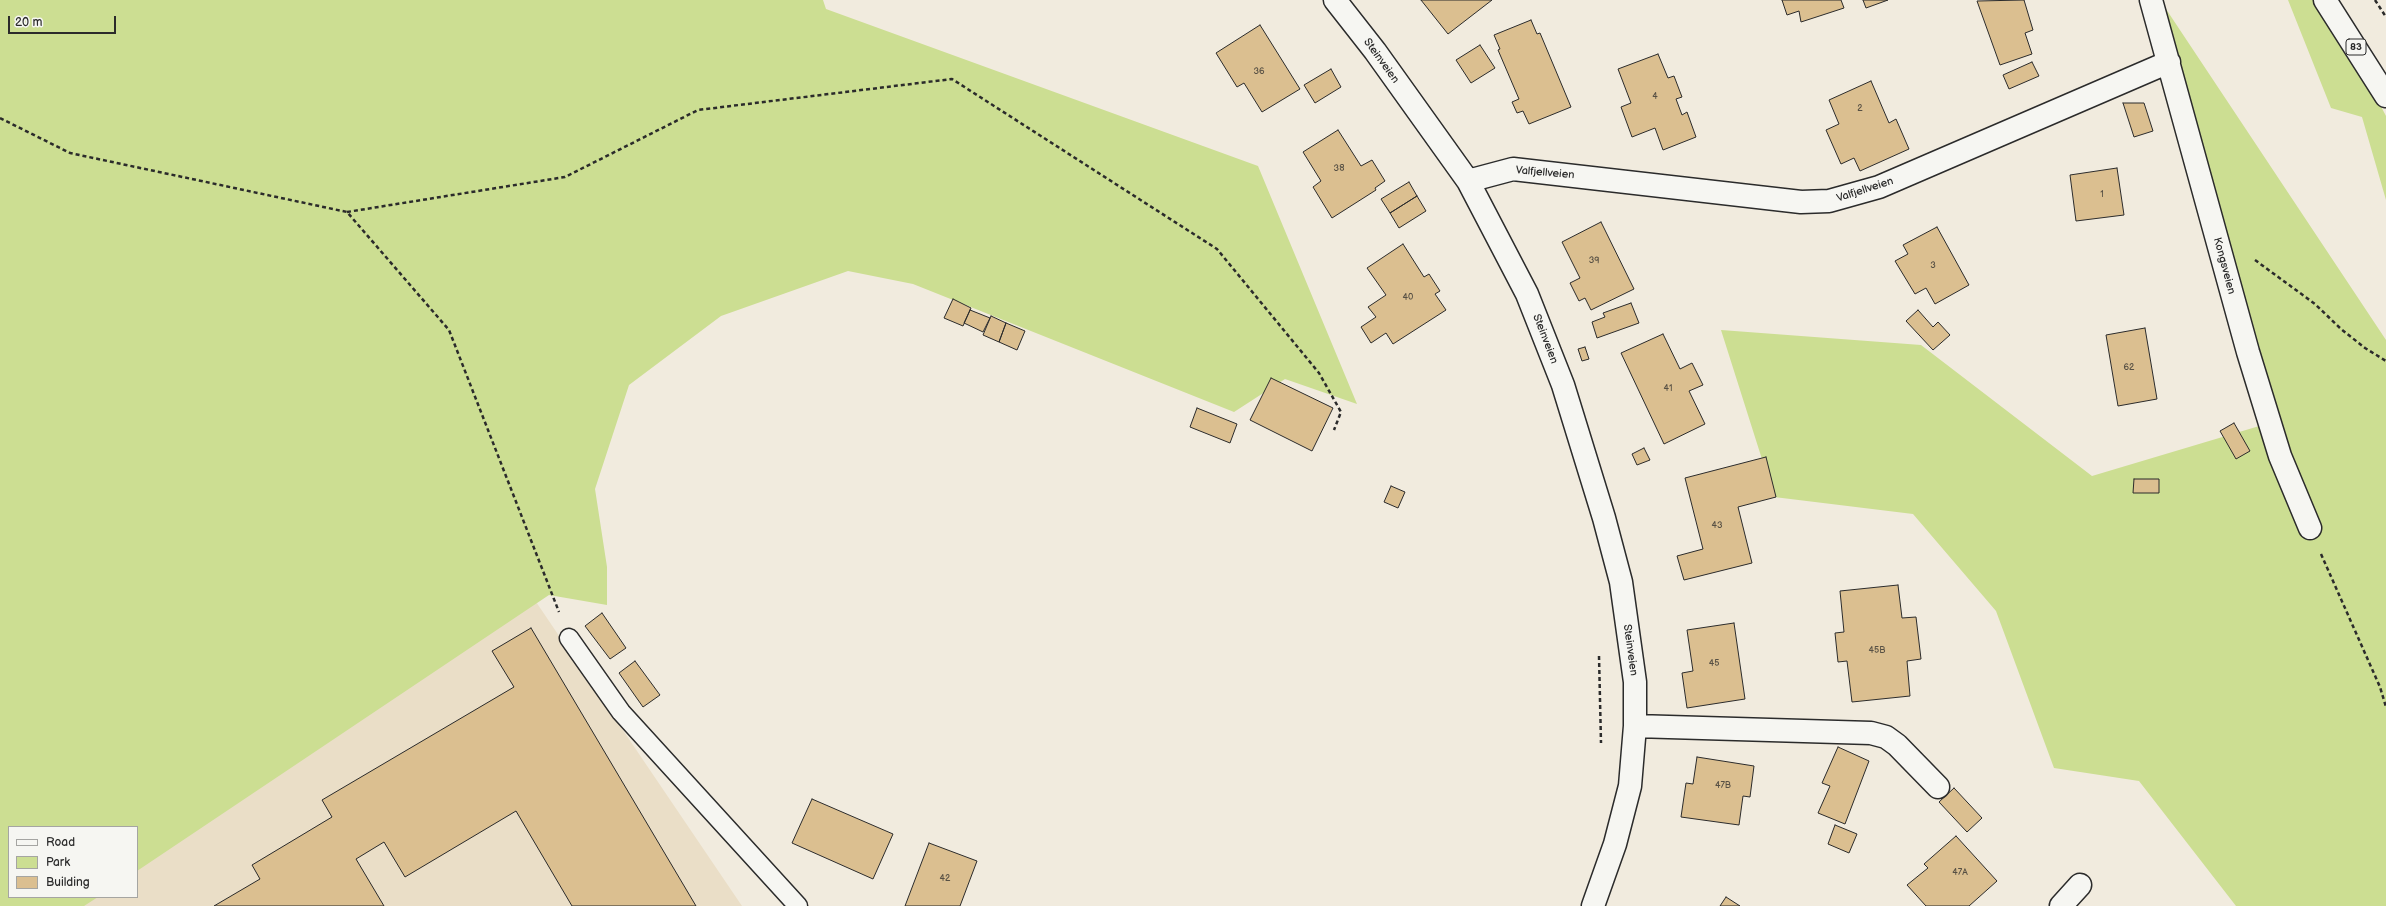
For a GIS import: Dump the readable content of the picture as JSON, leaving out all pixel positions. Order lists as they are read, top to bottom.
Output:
{
  "streets": {
    "main road": [
      "83",
      "Steinveien",
      "Valfjellveien",
      "Kongsveien"
    ]
  },
  "crossings": [
    ["Steinveien", "Valfjellveien"],
    ["Valfjellveien", "Kongsveien"]
  ],
  "house_numbers": [
    "36",
    "4",
    "2",
    "38",
    "1",
    "39",
    "3",
    "40",
    "62",
    "41",
    "43",
    "45B",
    "45",
    "47B",
    "47A",
    "42"
  ],
  "legend": ["Road", "Park", "Building"],
  "scale_bar": "20 m"
}
